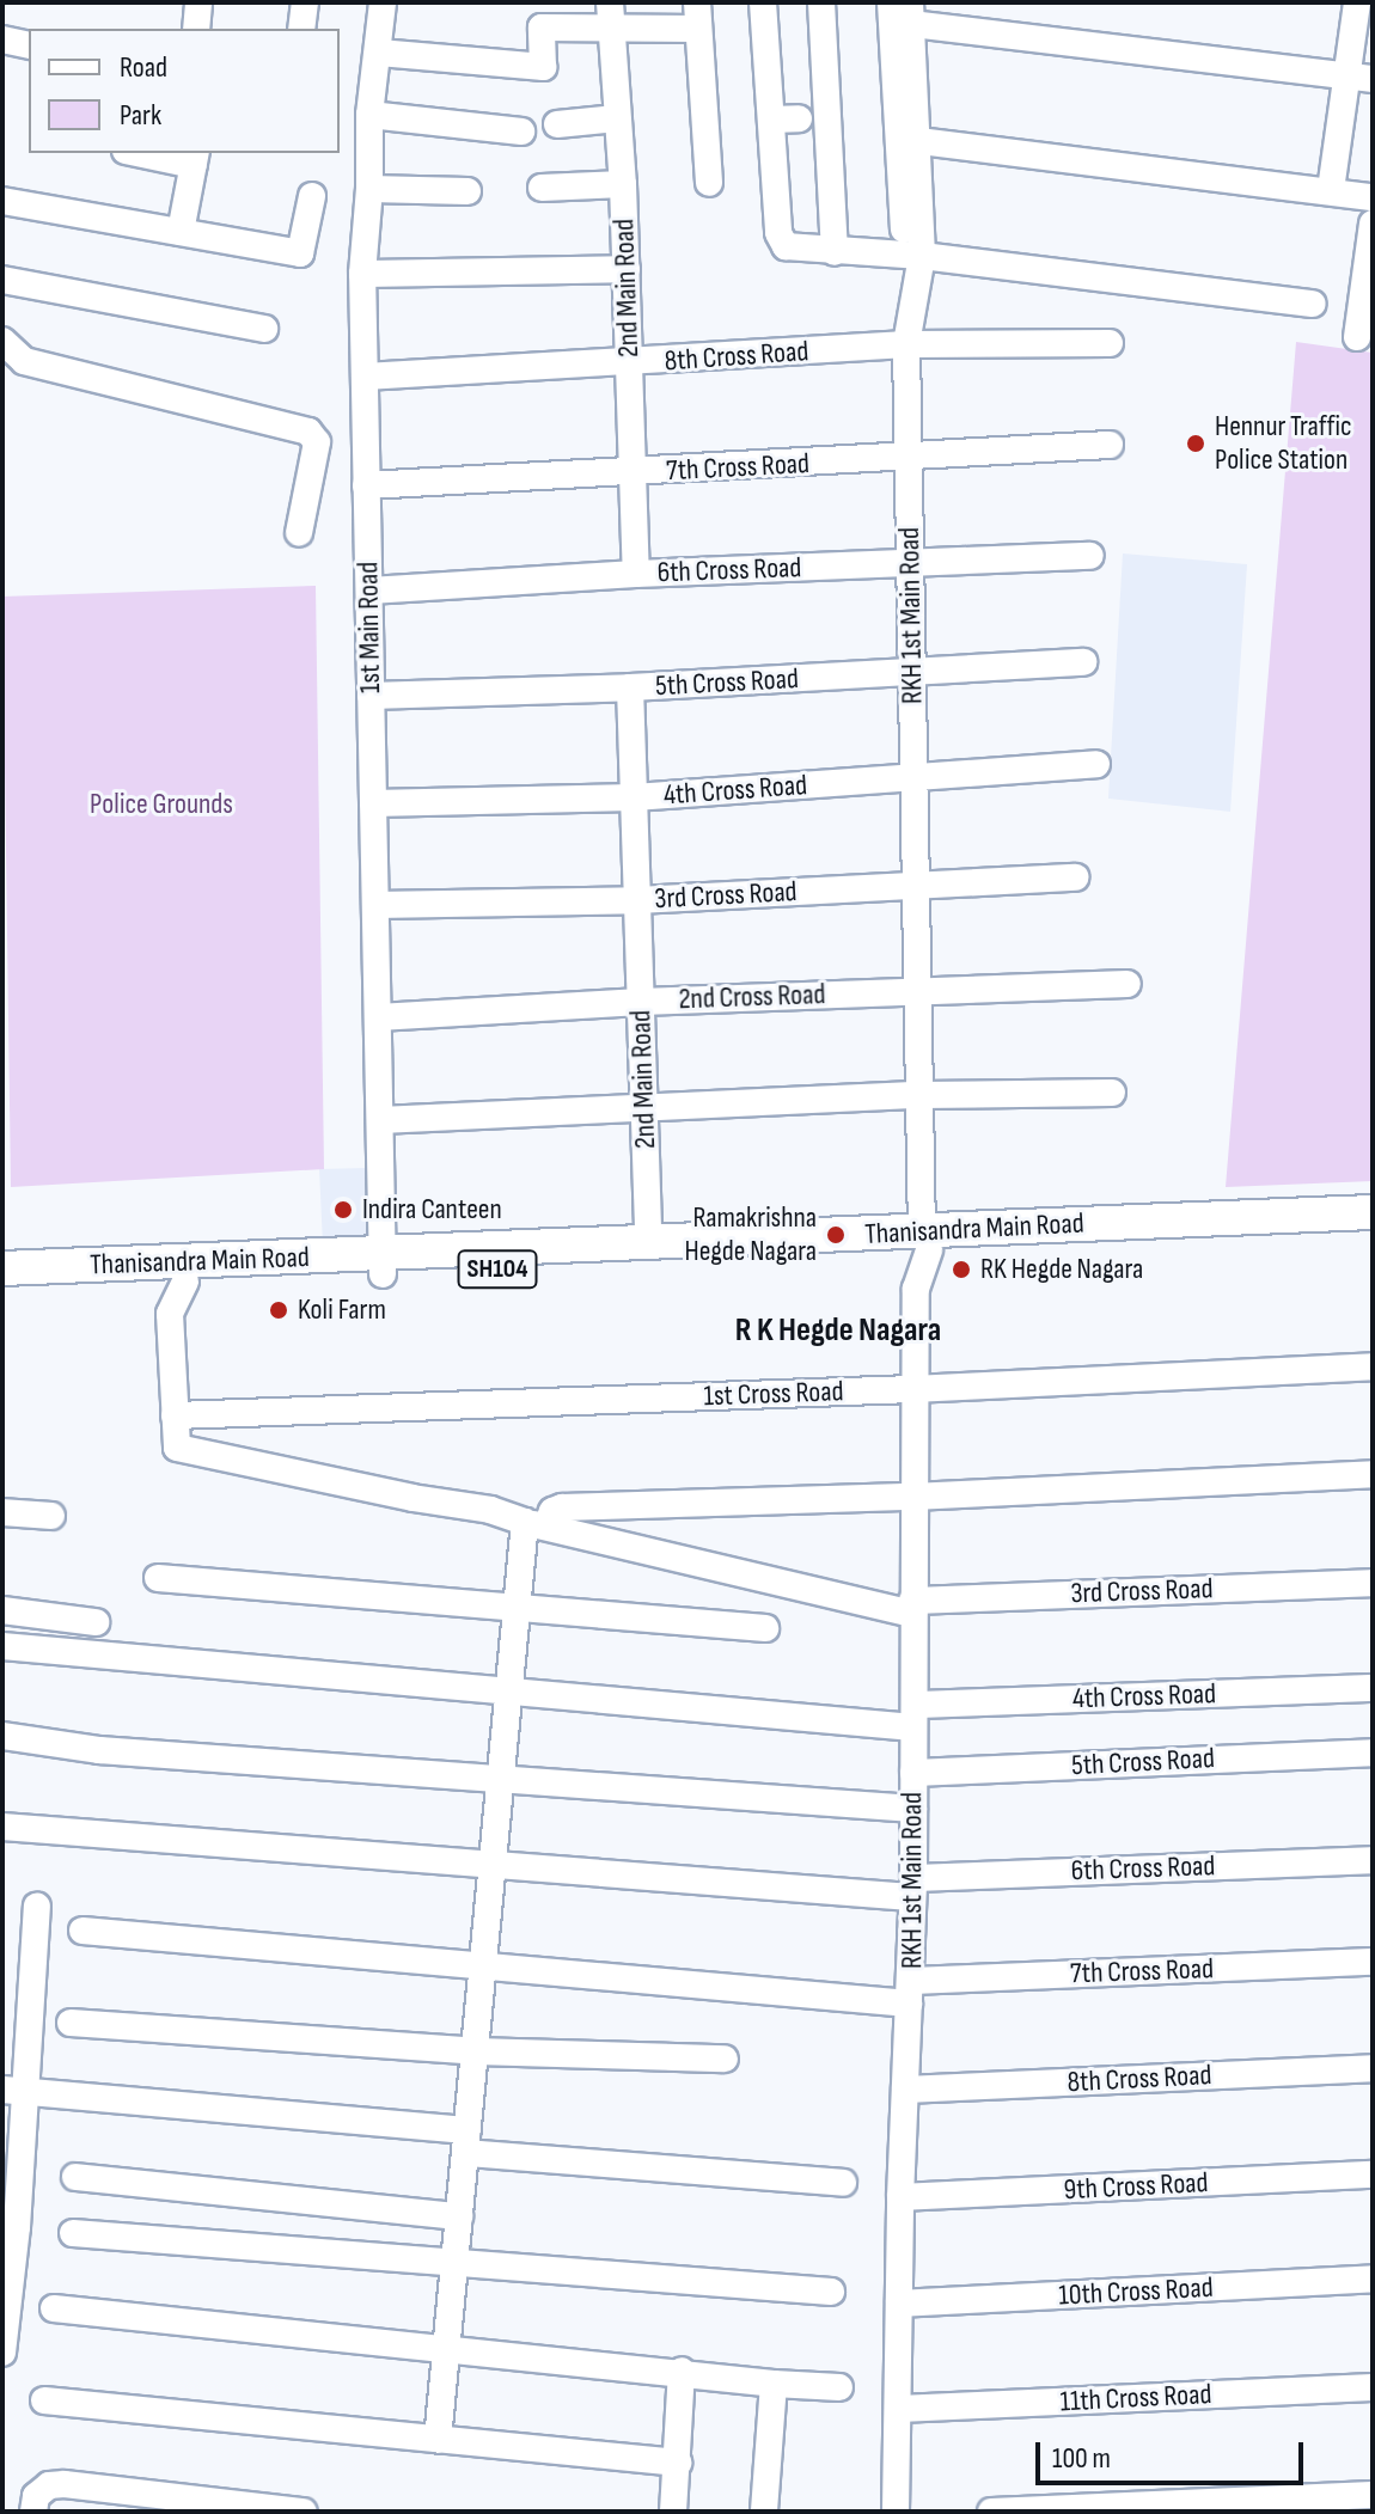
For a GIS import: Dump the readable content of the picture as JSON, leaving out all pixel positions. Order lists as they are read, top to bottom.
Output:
{
  "streets": {
    "main road": ["Thanisandra Main Road", "SH104"],
    "street": [
      "2nd Main Road",
      "8th Cross Road",
      "7th Cross Road",
      "6th Cross Road",
      "RKH 1st Main Road",
      "1st Main Road",
      "5th Cross Road",
      "4th Cross Road",
      "3rd Cross Road",
      "2nd Cross Road",
      "1st Cross Road",
      "9th Cross Road",
      "10th Cross Road",
      "11th Cross Road"
    ]
  },
  "crossings": [
    ["2nd Main Road", "8th Cross Road"],
    ["2nd Main Road", "7th Cross Road"],
    ["2nd Main Road", "6th Cross Road"],
    ["2nd Main Road", "5th Cross Road"],
    ["2nd Main Road", "4th Cross Road"],
    ["2nd Main Road", "3rd Cross Road"],
    ["2nd Main Road", "2nd Cross Road"],
    ["2nd Main Road", "Thanisandra Main Road"],
    ["8th Cross Road", "RKH 1st Main Road"],
    ["8th Cross Road", "1st Main Road"],
    ["7th Cross Road", "RKH 1st Main Road"],
    ["7th Cross Road", "1st Main Road"],
    ["6th Cross Road", "RKH 1st Main Road"],
    ["6th Cross Road", "1st Main Road"],
    ["RKH 1st Main Road", "5th Cross Road"],
    ["RKH 1st Main Road", "4th Cross Road"],
    ["RKH 1st Main Road", "3rd Cross Road"],
    ["RKH 1st Main Road", "2nd Cross Road"],
    ["RKH 1st Main Road", "Thanisandra Main Road"],
    ["RKH 1st Main Road", "1st Cross Road"],
    ["RKH 1st Main Road", "9th Cross Road"],
    ["RKH 1st Main Road", "10th Cross Road"],
    ["RKH 1st Main Road", "11th Cross Road"],
    ["1st Main Road", "5th Cross Road"],
    ["1st Main Road", "4th Cross Road"],
    ["1st Main Road", "3rd Cross Road"],
    ["1st Main Road", "2nd Cross Road"],
    ["1st Main Road", "Thanisandra Main Road"],
    ["3rd Cross Road", "1st Cross Road"]
  ],
  "districts": ["R K Hegde Nagara"],
  "parks": ["Police Grounds"],
  "places": [
    "Hennur Traffic Police Station",
    "Indira Canteen",
    "Ramakrishna Hegde Nagara",
    "RK Hegde Nagara",
    "Koli Farm"
  ],
  "legend": ["Road", "Park"],
  "scale_bar": "100 m"
}
